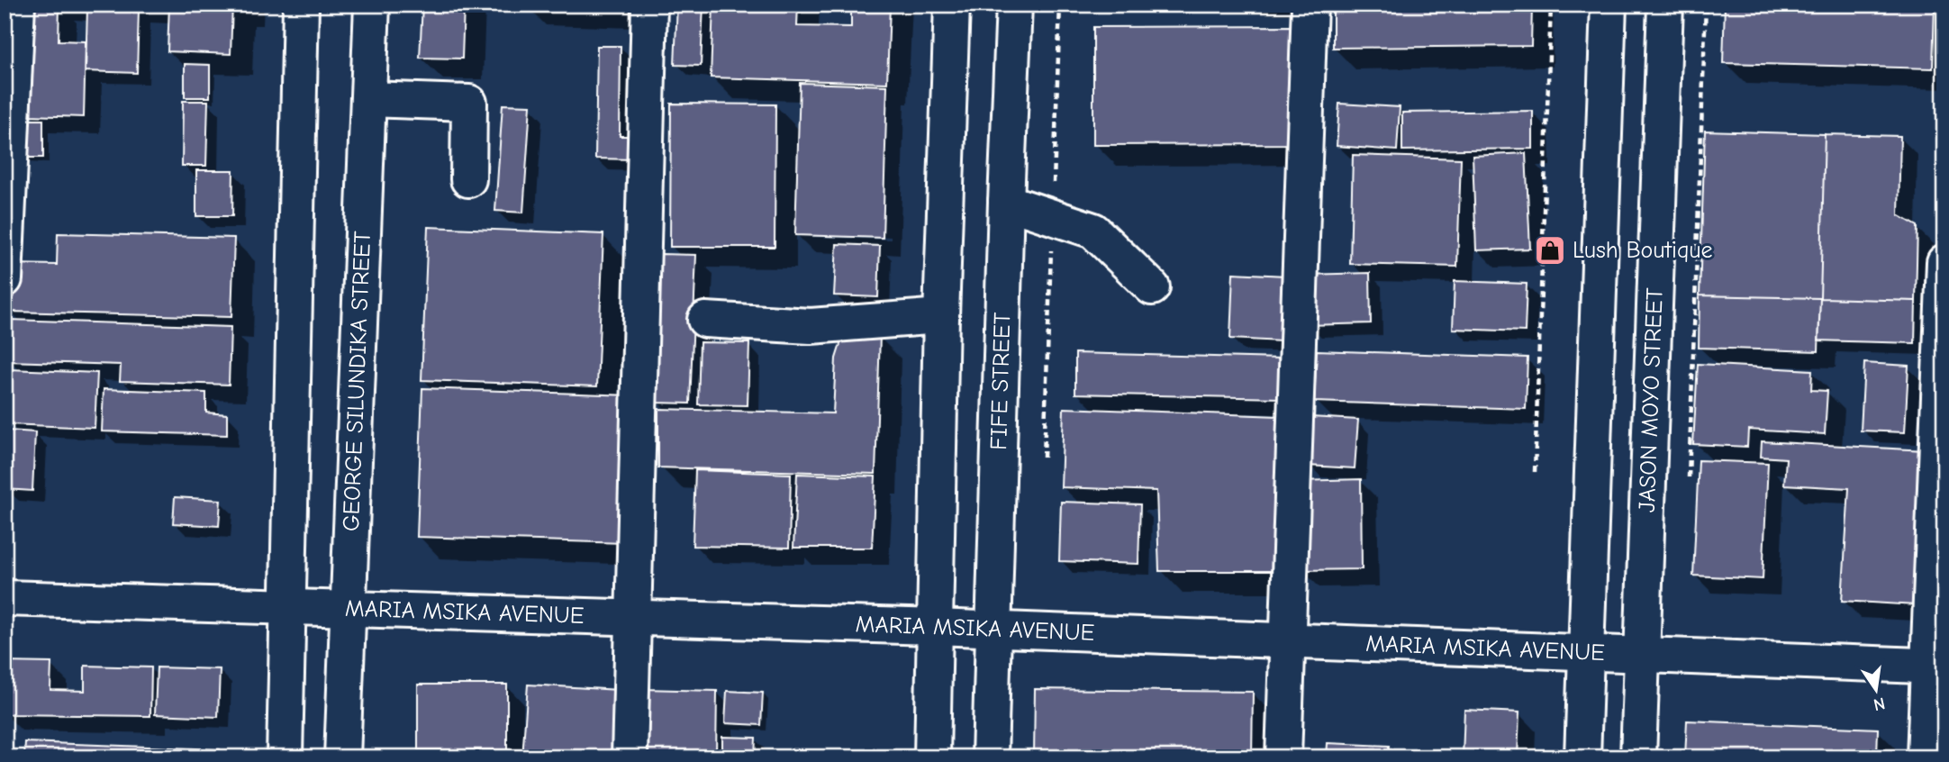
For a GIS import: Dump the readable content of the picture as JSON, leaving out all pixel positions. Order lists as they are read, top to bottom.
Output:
{
  "streets": {
    "street": [
      "GEORGE SILUNDIKA STREET",
      "FIFE STREET",
      "JASON MOYO STREET",
      "MARIA MSIKA AVENUE"
    ]
  },
  "crossings": [
    ["GEORGE SILUNDIKA STREET", "MARIA MSIKA AVENUE"],
    ["FIFE STREET", "MARIA MSIKA AVENUE"],
    ["JASON MOYO STREET", "MARIA MSIKA AVENUE"]
  ],
  "places": {
    "shop": ["Lush Boutique"]
  },
  "north": "bottom"
}
